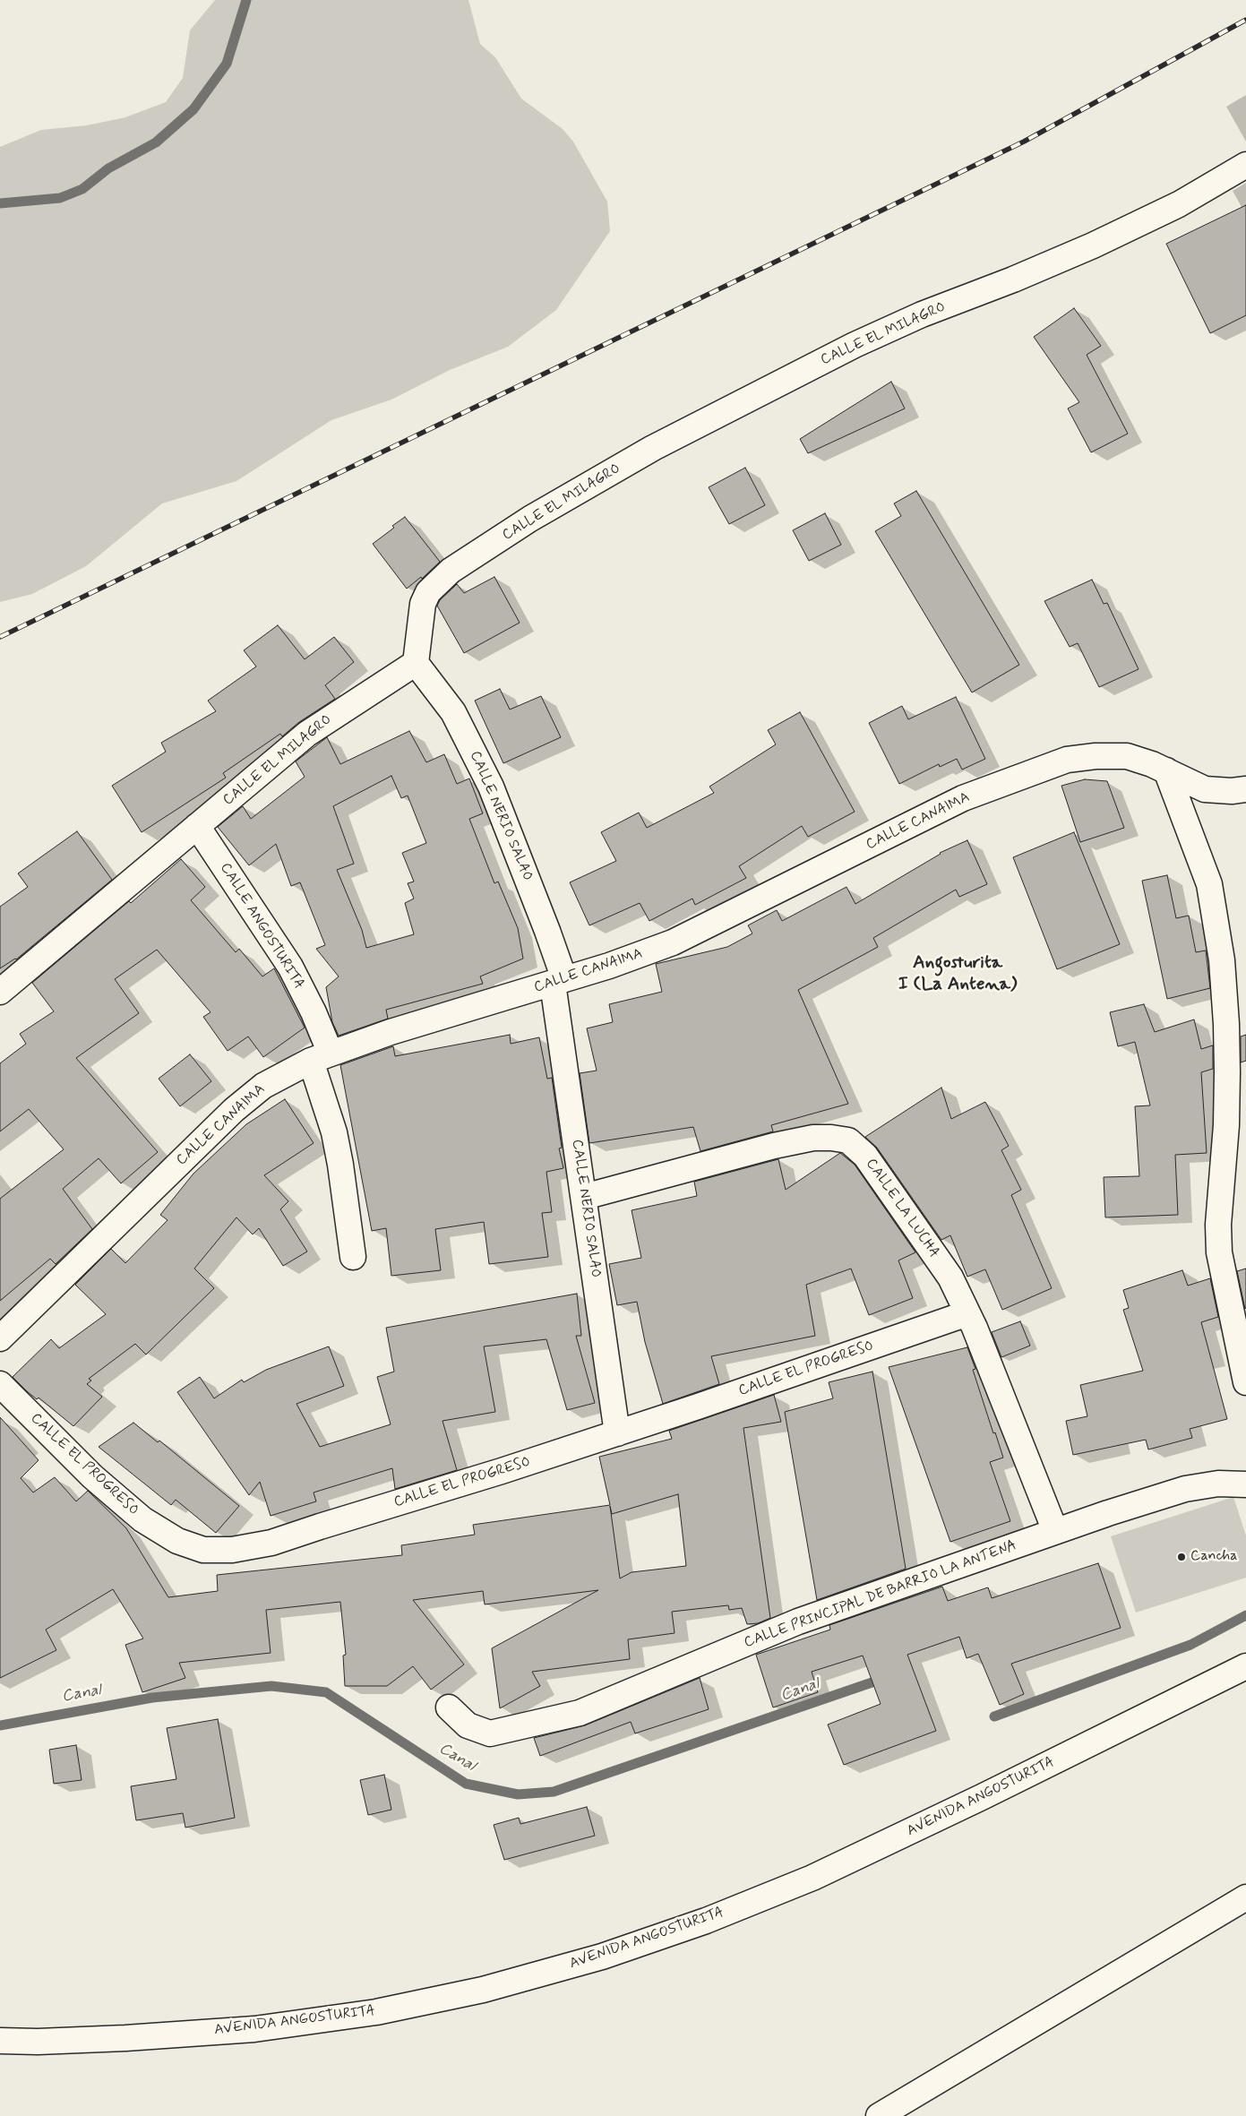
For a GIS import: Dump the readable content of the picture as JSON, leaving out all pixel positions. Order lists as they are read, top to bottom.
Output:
{
  "streets": {
    "main road": [
      "CALLE EL MILAGRO",
      "CALLE NERIO SALAO",
      "CALLE CANAIMA",
      "CALLE ANGOSTURITA",
      "CALLE LA LUCHA",
      "CALLE EL PROGRESO",
      "CALLE PRINCIPAL DE BARRIO LA ANTENA",
      "AVENIDA ANGOSTURITA"
    ]
  },
  "crossings": [
    ["CALLE EL MILAGRO", "CALLE NERIO SALAO"],
    ["CALLE EL MILAGRO", "CALLE ANGOSTURITA"],
    ["CALLE NERIO SALAO", "CALLE CANAIMA"],
    ["CALLE NERIO SALAO", "CALLE LA LUCHA"],
    ["CALLE NERIO SALAO", "CALLE EL PROGRESO"],
    ["CALLE CANAIMA", "CALLE ANGOSTURITA"],
    ["CALLE LA LUCHA", "CALLE EL PROGRESO"],
    ["CALLE LA LUCHA", "CALLE PRINCIPAL DE BARRIO LA ANTENA"]
  ],
  "districts": ["Angosturita I (La Antena)"],
  "water": ["Canal"],
  "places": ["Cancha"]
}
